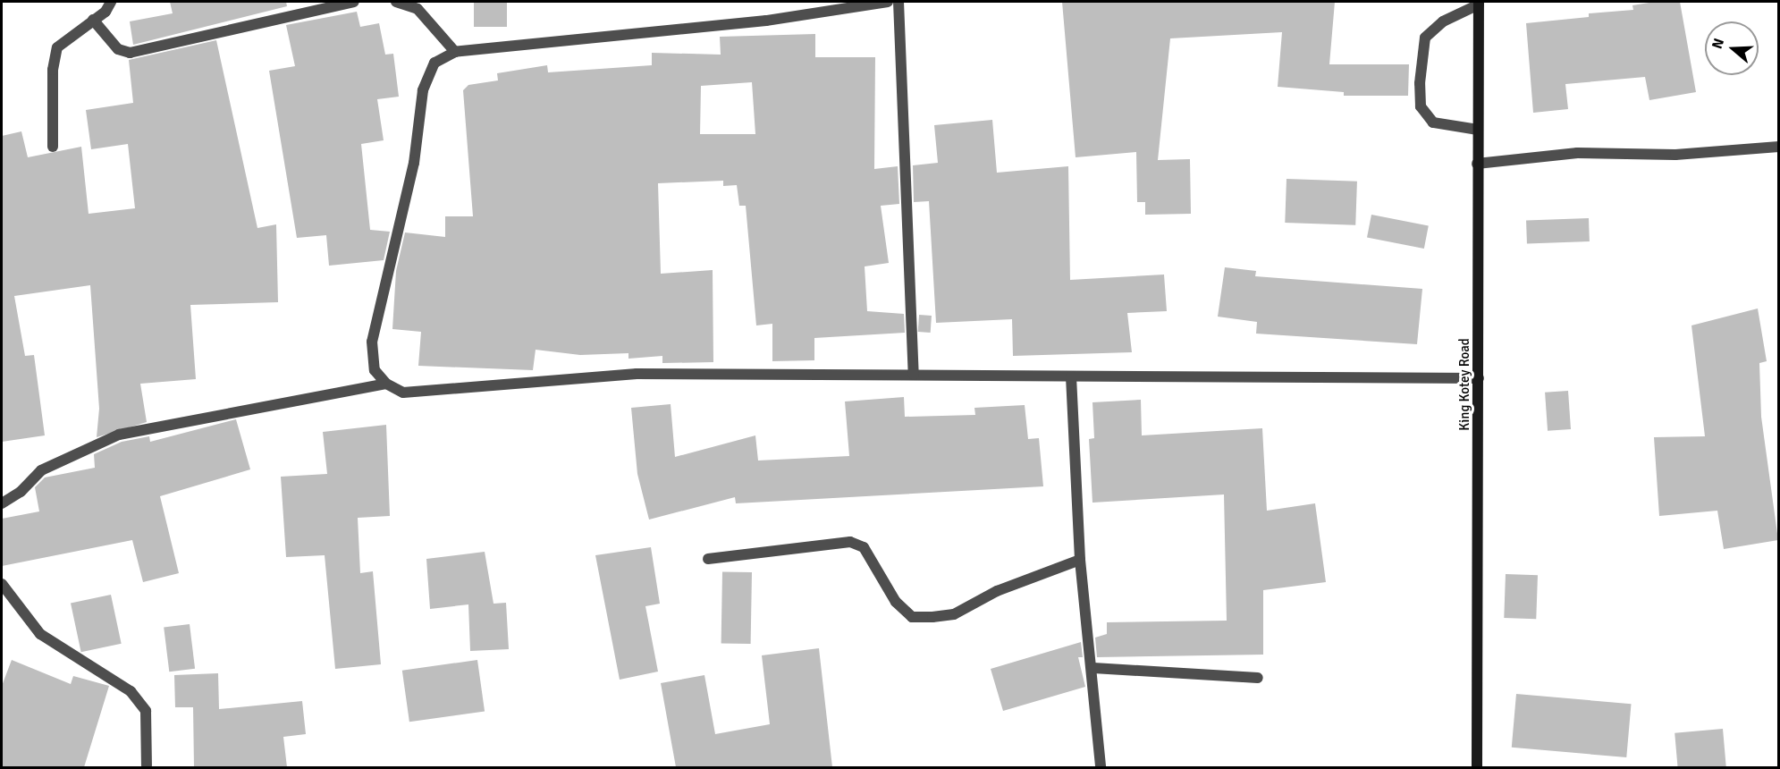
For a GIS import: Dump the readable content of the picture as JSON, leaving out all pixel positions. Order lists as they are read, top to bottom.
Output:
{
  "streets": {
    "street": ["King Kotey Road"]
  },
  "north": "left"
}
